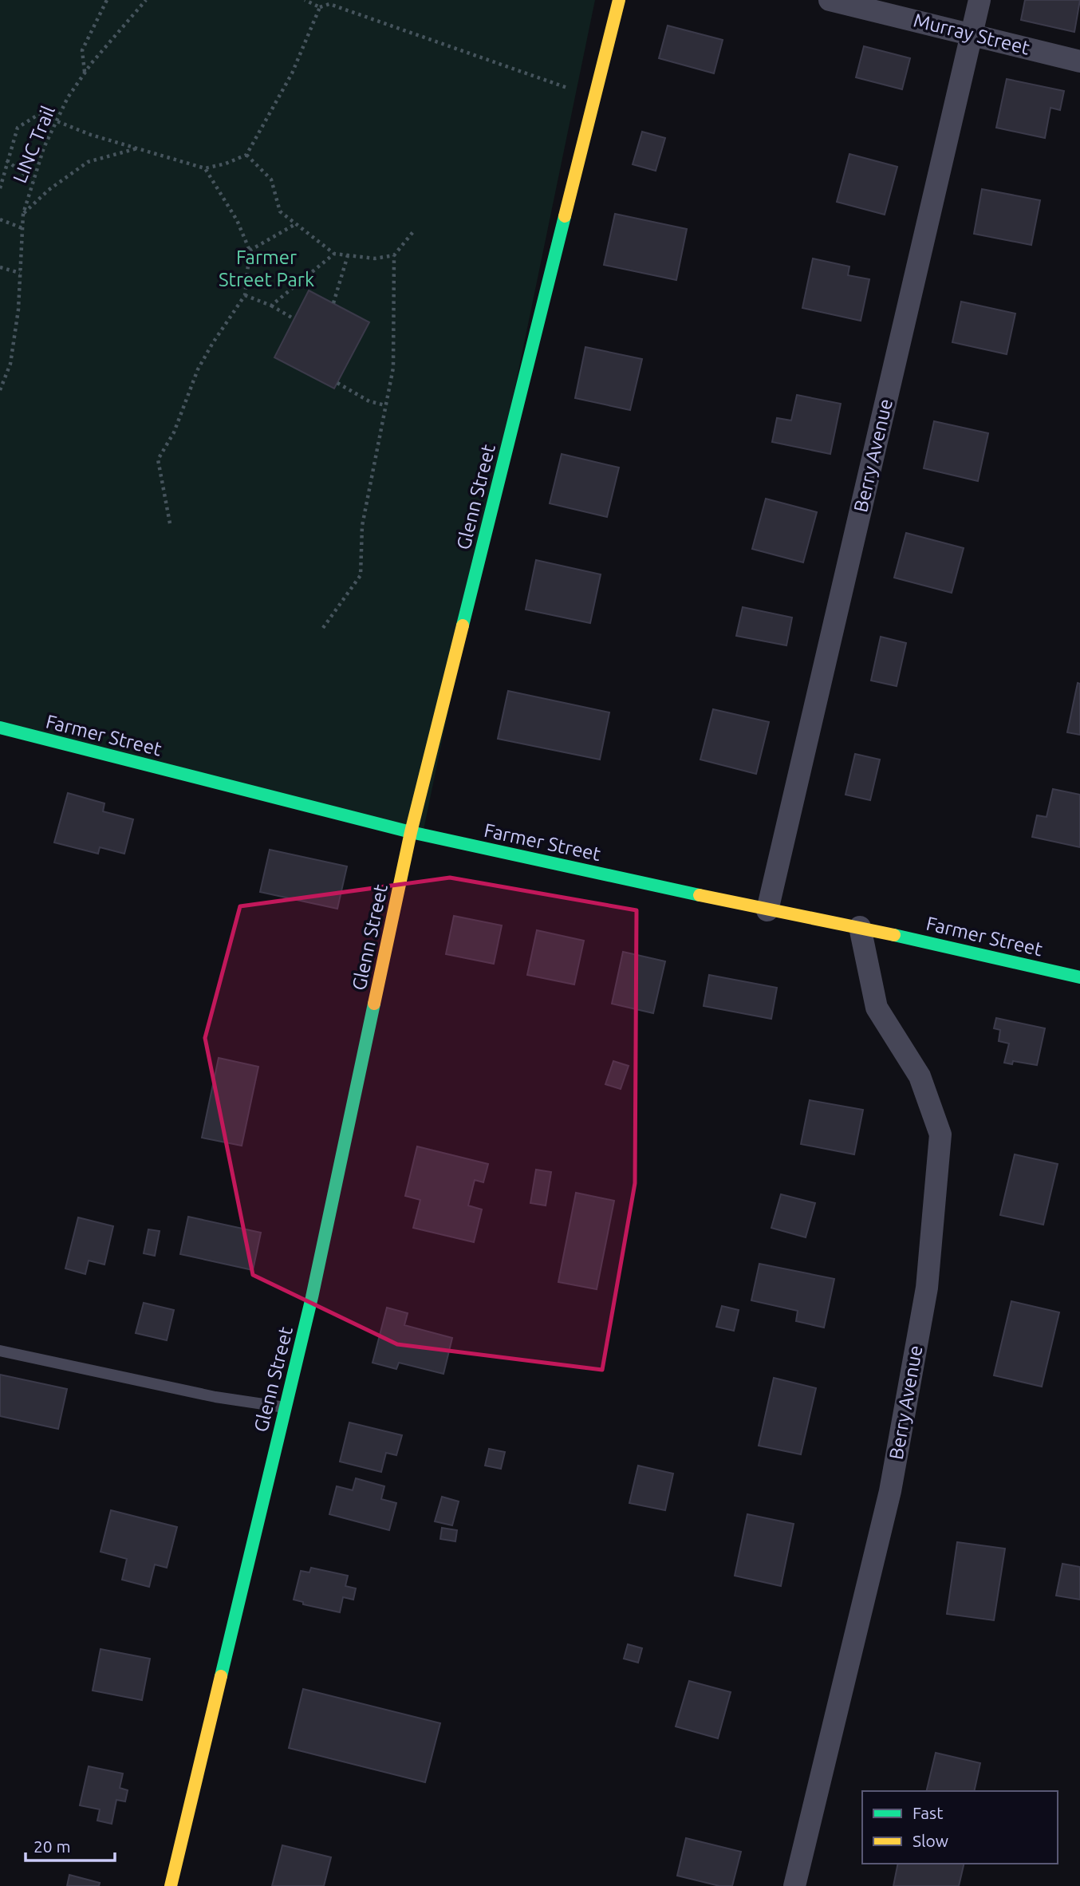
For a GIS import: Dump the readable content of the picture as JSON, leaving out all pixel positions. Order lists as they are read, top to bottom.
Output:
{
  "streets": {
    "street": [
      "Murray Street",
      "Berry Avenue",
      "Glenn Street",
      "Farmer Street"
    ],
    "path": ["LINC Trail"]
  },
  "crossings": [
    ["Murray Street", "Berry Avenue"],
    ["Berry Avenue", "Farmer Street"],
    ["Glenn Street", "Farmer Street"]
  ],
  "parks": ["Farmer Street Park"],
  "legend": ["Fast", "Slow"],
  "scale_bar": "20 m"
}
